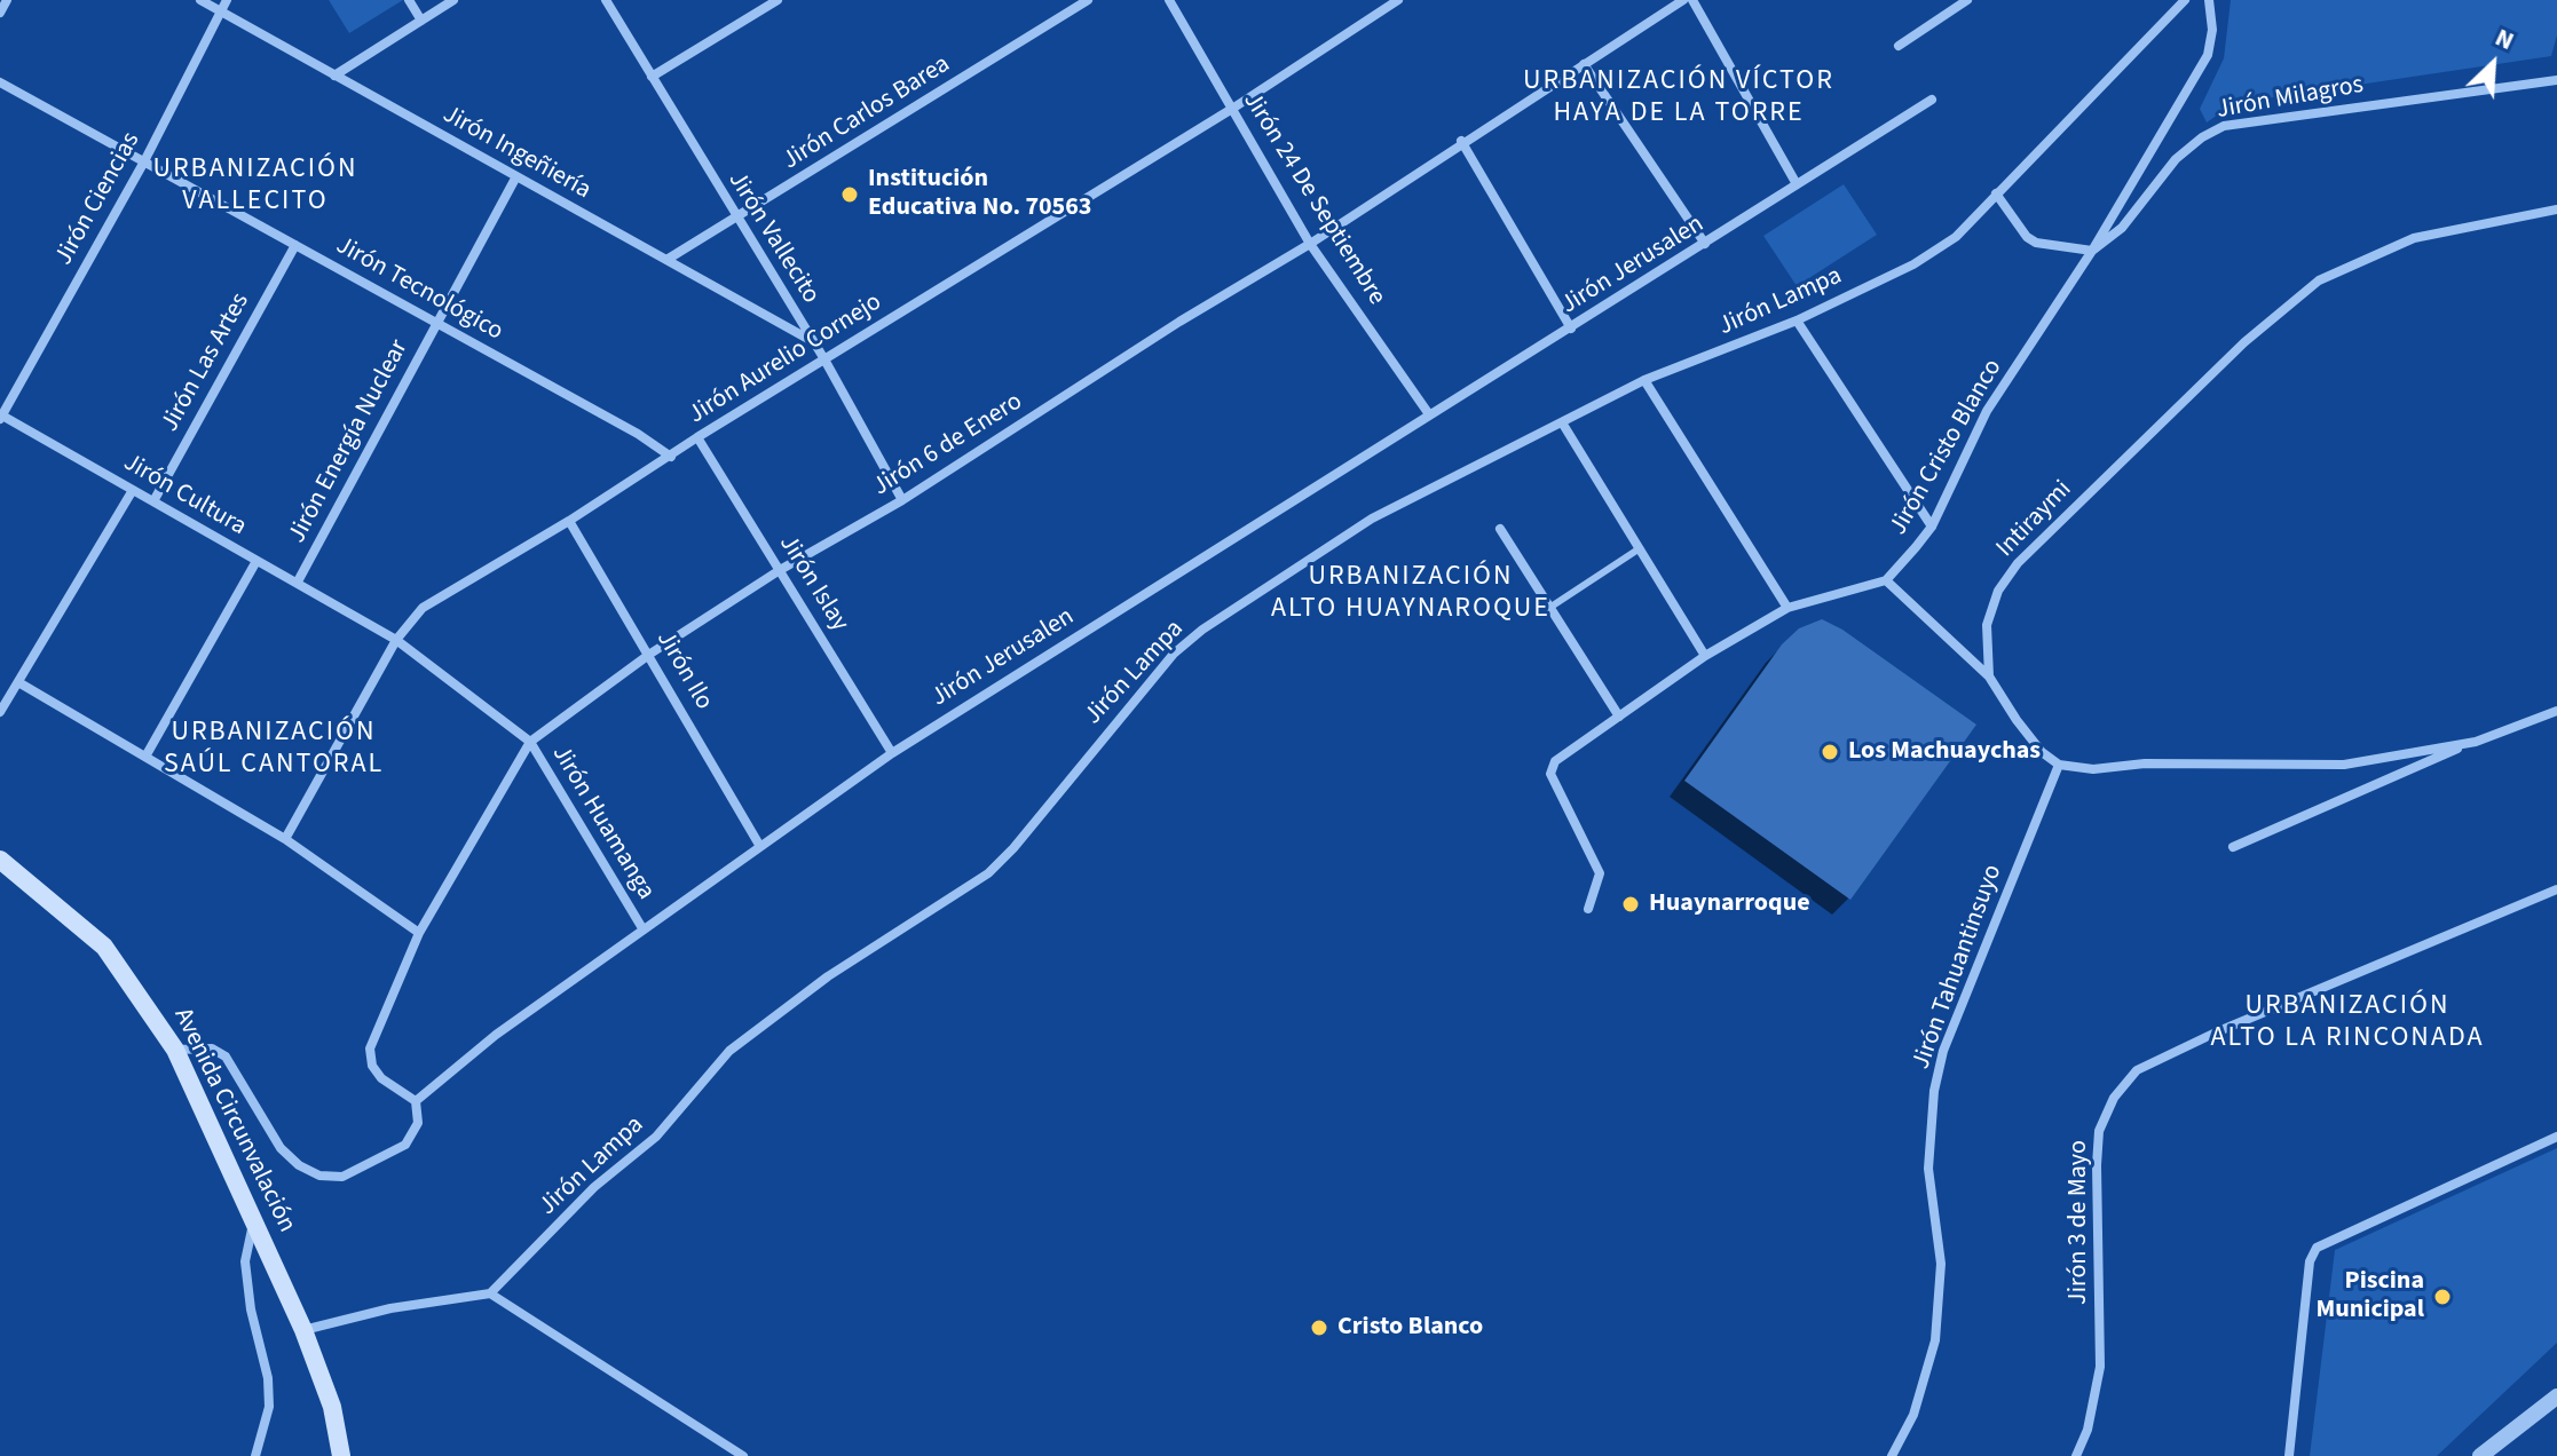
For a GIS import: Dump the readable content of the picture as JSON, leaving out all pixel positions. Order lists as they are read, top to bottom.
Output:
{
  "streets": {
    "main road": ["Avenida Circunvalación"],
    "street": [
      "Jirón Milagros",
      "Jirón Carlos Barea",
      "Jirón Ingeñiería",
      "Jirón Ciencias",
      "Jirón 24 De Septiembre",
      "Jirón Vallecito",
      "Jirón Jerusalen",
      "Jirón Tecnológico",
      "Jirón Lampa",
      "Jirón Aurelio Cornejo",
      "Jirón Las Artes",
      "Jirón Energía Nuclear",
      "Jirón 6 de Enero",
      "Jirón Cristo Blanco",
      "Jirón Cultura",
      "Intiraymi",
      "Jirón Islay",
      "Jirón Ilo",
      "Jirón Huamanga",
      "Jirón Tahuantinsuyo",
      "Jirón 3 de Mayo"
    ]
  },
  "crossings": [
    ["Jirón Milagros", "Jirón Cristo Blanco"],
    ["Jirón Carlos Barea", "Jirón Ingeñiería"],
    ["Jirón Carlos Barea", "Jirón Vallecito"],
    ["Jirón Ingeñiería", "Jirón Ciencias"],
    ["Jirón Ingeñiería", "Jirón Vallecito"],
    ["Jirón Ingeñiería", "Jirón Energía Nuclear"],
    ["Jirón Ciencias", "Jirón Tecnológico"],
    ["Jirón Ciencias", "Jirón Cultura"],
    ["Jirón 24 De Septiembre", "Jirón Jerusalen"],
    ["Jirón 24 De Septiembre", "Jirón Aurelio Cornejo"],
    ["Jirón 24 De Septiembre", "Jirón 6 de Enero"],
    ["Jirón Vallecito", "Jirón Aurelio Cornejo"],
    ["Jirón Vallecito", "Jirón 6 de Enero"],
    ["Jirón Jerusalen", "Jirón 6 de Enero"],
    ["Jirón Jerusalen", "Jirón Islay"],
    ["Jirón Jerusalen", "Jirón Ilo"],
    ["Jirón Jerusalen", "Jirón Huamanga"],
    ["Jirón Tecnológico", "Jirón Aurelio Cornejo"],
    ["Jirón Tecnológico", "Jirón Las Artes"],
    ["Jirón Tecnológico", "Jirón Energía Nuclear"],
    ["Jirón Aurelio Cornejo", "Jirón Cultura"],
    ["Jirón Aurelio Cornejo", "Jirón Islay"],
    ["Jirón Aurelio Cornejo", "Jirón Ilo"],
    ["Jirón Aurelio Cornejo", "Jirón Huamanga"],
    ["Jirón Las Artes", "Jirón Cultura"],
    ["Jirón Energía Nuclear", "Jirón Cultura"],
    ["Jirón 6 de Enero", "Jirón Islay"],
    ["Jirón 6 de Enero", "Jirón Ilo"],
    ["Jirón 6 de Enero", "Jirón Huamanga"],
    ["Jirón Cultura", "Jirón Huamanga"]
  ],
  "districts": [
    "URBANIZACIÓN VÍCTOR HAYA DE LA TORRE",
    "URBANIZACIÓN VALLECITO",
    "URBANIZACIÓN ALTO HUAYNAROQUE",
    "URBANIZACIÓN SAÚL CANTORAL",
    "URBANIZACIÓN ALTO LA RINCONADA"
  ],
  "places": [
    "Institución Educativa No. 70563",
    "Los Machuaychas",
    "Huaynarroque",
    "Piscina Municipal",
    "Cristo Blanco"
  ],
  "north": "top right"
}
